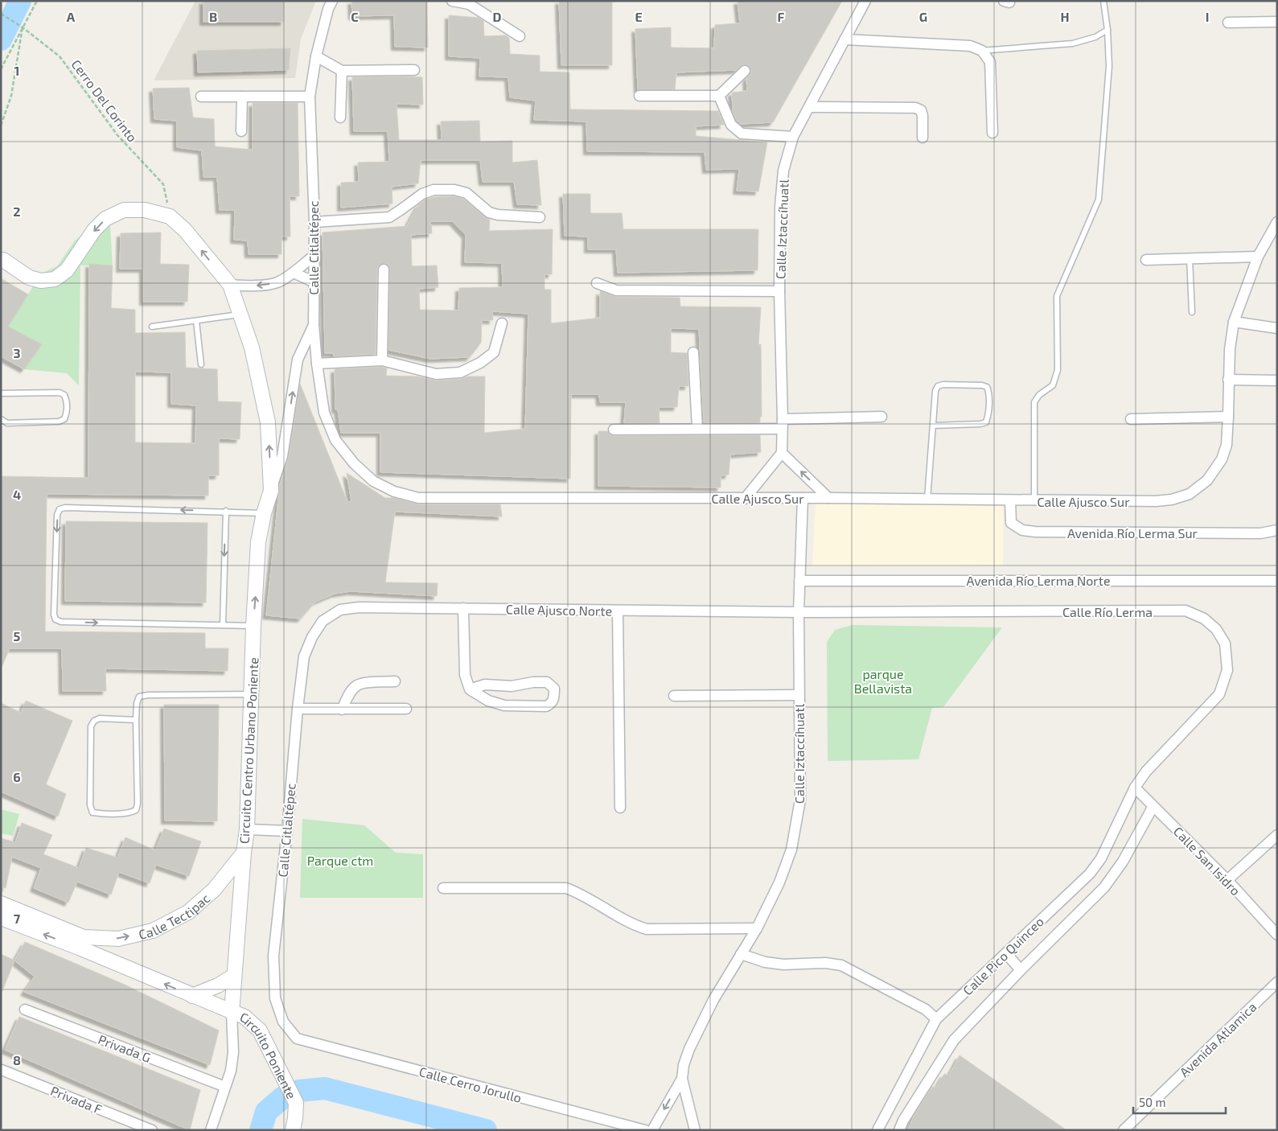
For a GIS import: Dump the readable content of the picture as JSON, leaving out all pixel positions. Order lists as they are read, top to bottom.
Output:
{
  "streets": {
    "street": [
      "Calle Iztaccíhuatl",
      "Calle Citlaltépec",
      "Calle Ajusco Sur",
      "Avenida Río Lerma Sur",
      "Avenida Río Lerma Norte",
      "Calle Ajusco Norte",
      "Calle Río Lerma",
      "Circuito Centro Urbano Poniente",
      "Calle San Isidro",
      "Calle Tectipac",
      "Calle Pico Quinceo",
      "Avenida Atlamica",
      "Privada G",
      "Circuito Poniente",
      "Calle Cerro Jorullo",
      "Privada F"
    ],
    "path": ["Cerro Del Corinto"]
  },
  "crossings": [
    ["Calle Iztaccíhuatl", "Calle Ajusco Sur"],
    ["Calle Iztaccíhuatl", "Avenida Río Lerma Norte"],
    ["Calle Iztaccíhuatl", "Calle Ajusco Norte"],
    ["Calle Iztaccíhuatl", "Calle Río Lerma"],
    ["Calle Citlaltépec", "Calle Ajusco Sur"],
    ["Calle Citlaltépec", "Calle Ajusco Norte"],
    ["Calle Citlaltépec", "Circuito Centro Urbano Poniente"],
    ["Calle Citlaltépec", "Calle Cerro Jorullo"],
    ["Calle Ajusco Sur", "Avenida Río Lerma Sur"],
    ["Calle Ajusco Norte", "Calle Río Lerma"],
    ["Calle Río Lerma", "Calle San Isidro"],
    ["Calle Río Lerma", "Calle Pico Quinceo"],
    ["Circuito Centro Urbano Poniente", "Calle Tectipac"],
    ["Circuito Centro Urbano Poniente", "Circuito Poniente"],
    ["Calle San Isidro", "Calle Pico Quinceo"]
  ],
  "one_way": ["Calle Tectipac", "Circuito Poniente"],
  "parks": ["parque Bellavista", "Parque ctm"],
  "scale_bar": "50 m",
  "grid": {
    "columns": [
      "A",
      "B",
      "C",
      "D",
      "E",
      "F",
      "G",
      "H",
      "I"
    ],
    "rows": [
      "1",
      "2",
      "3",
      "4",
      "5",
      "6",
      "7",
      "8"
    ]
  }
}
